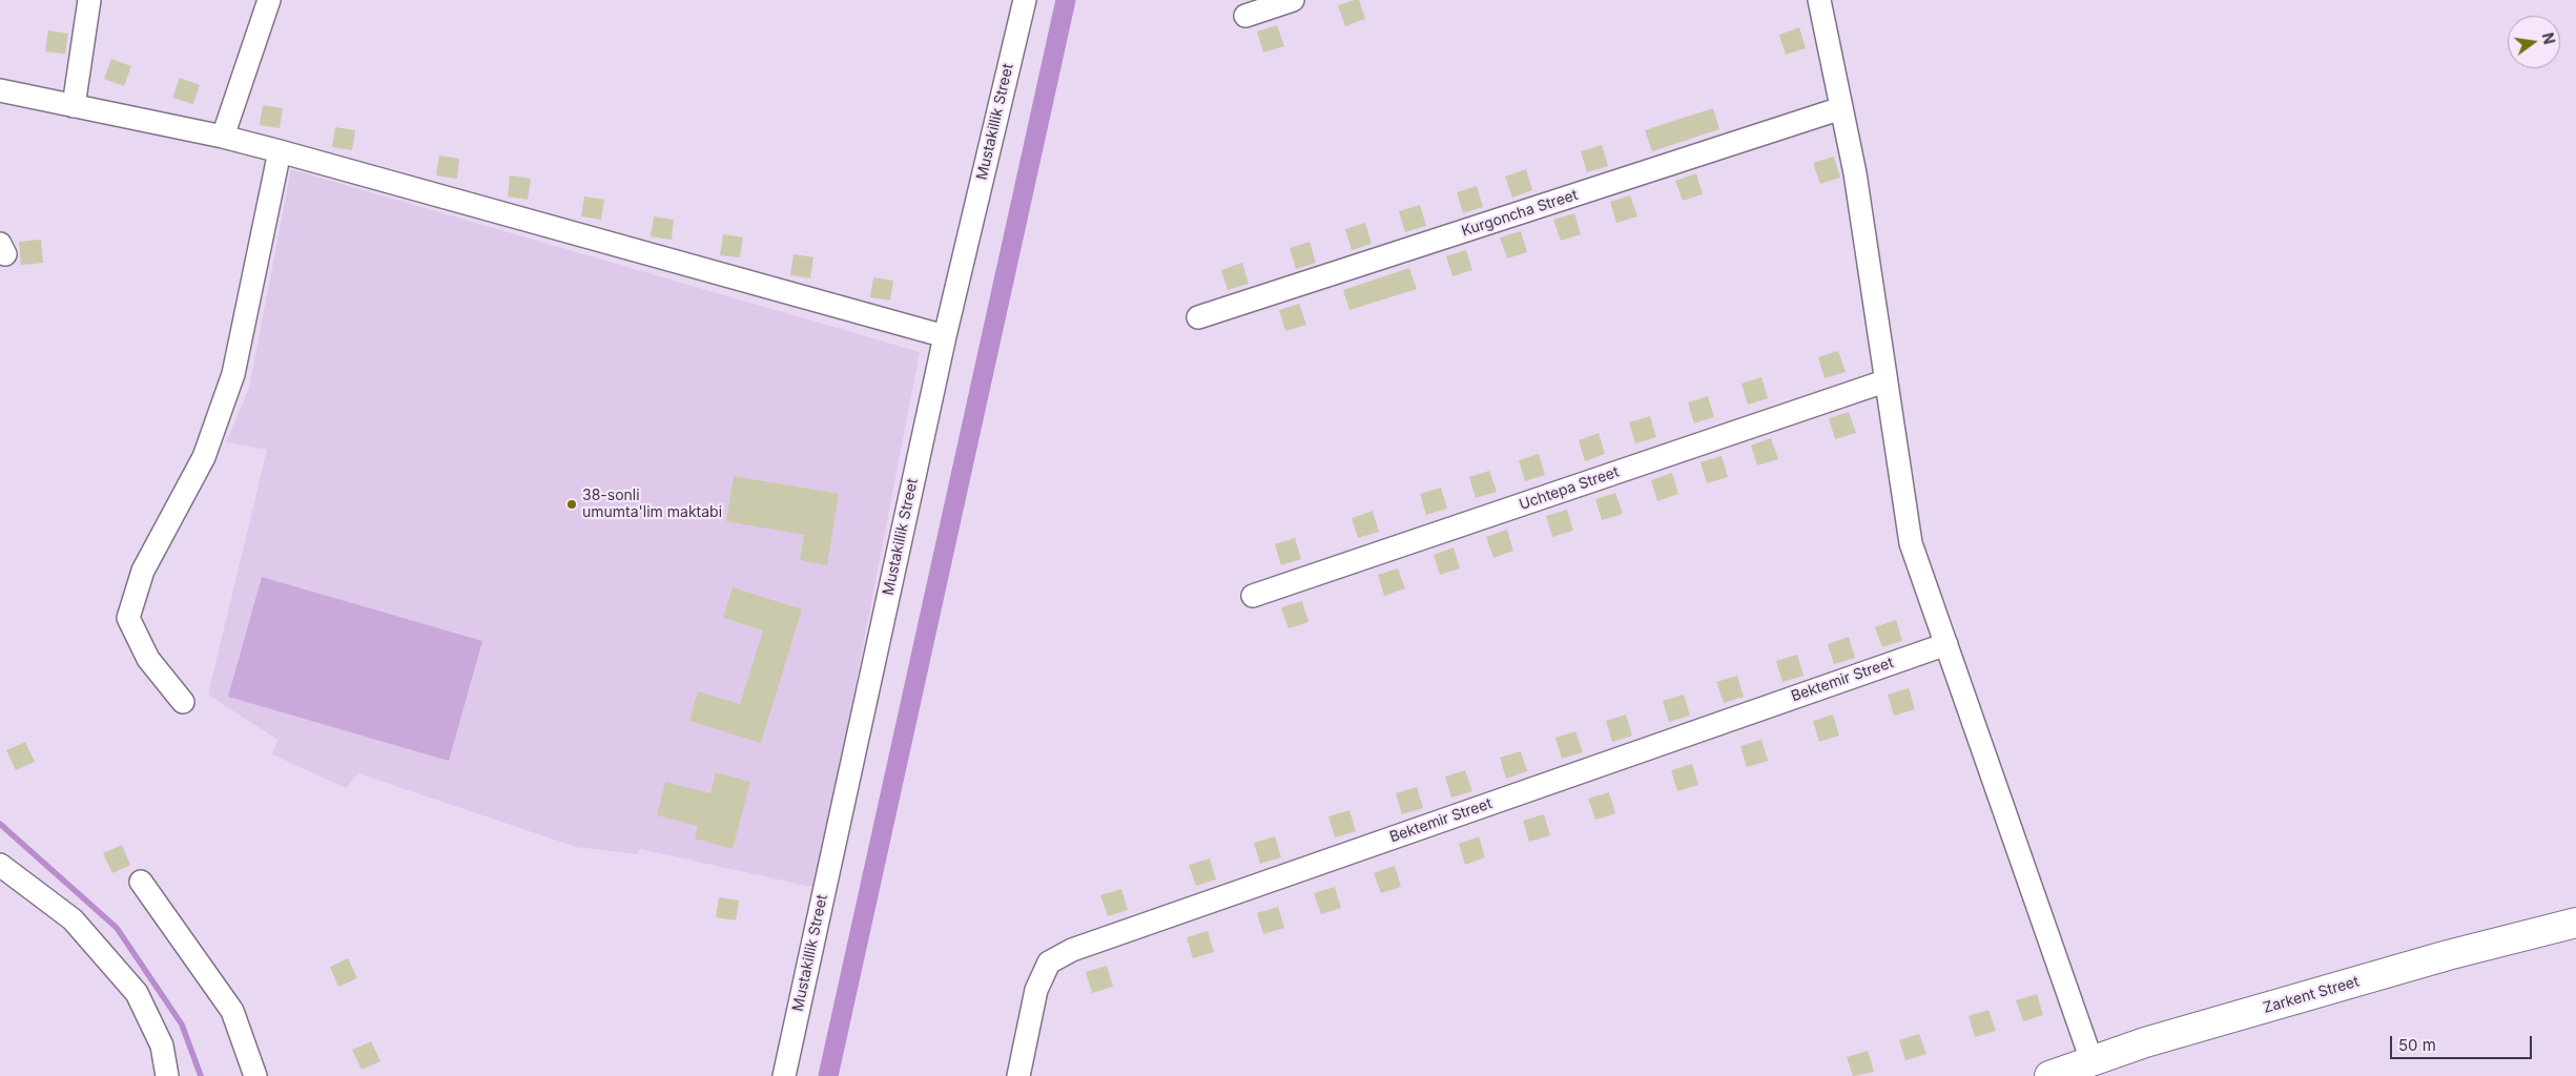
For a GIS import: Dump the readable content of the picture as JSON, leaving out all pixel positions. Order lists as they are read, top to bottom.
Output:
{
  "streets": {
    "main road": ["Zarkent Street"],
    "street": [
      "Mustakillik Street",
      "Kurgoncha Street",
      "Uchtepa Street",
      "Bektemir Street"
    ]
  },
  "places": ["38-sonli umumta'lim maktabi"],
  "scale_bar": "50 m",
  "north": "right"
}
